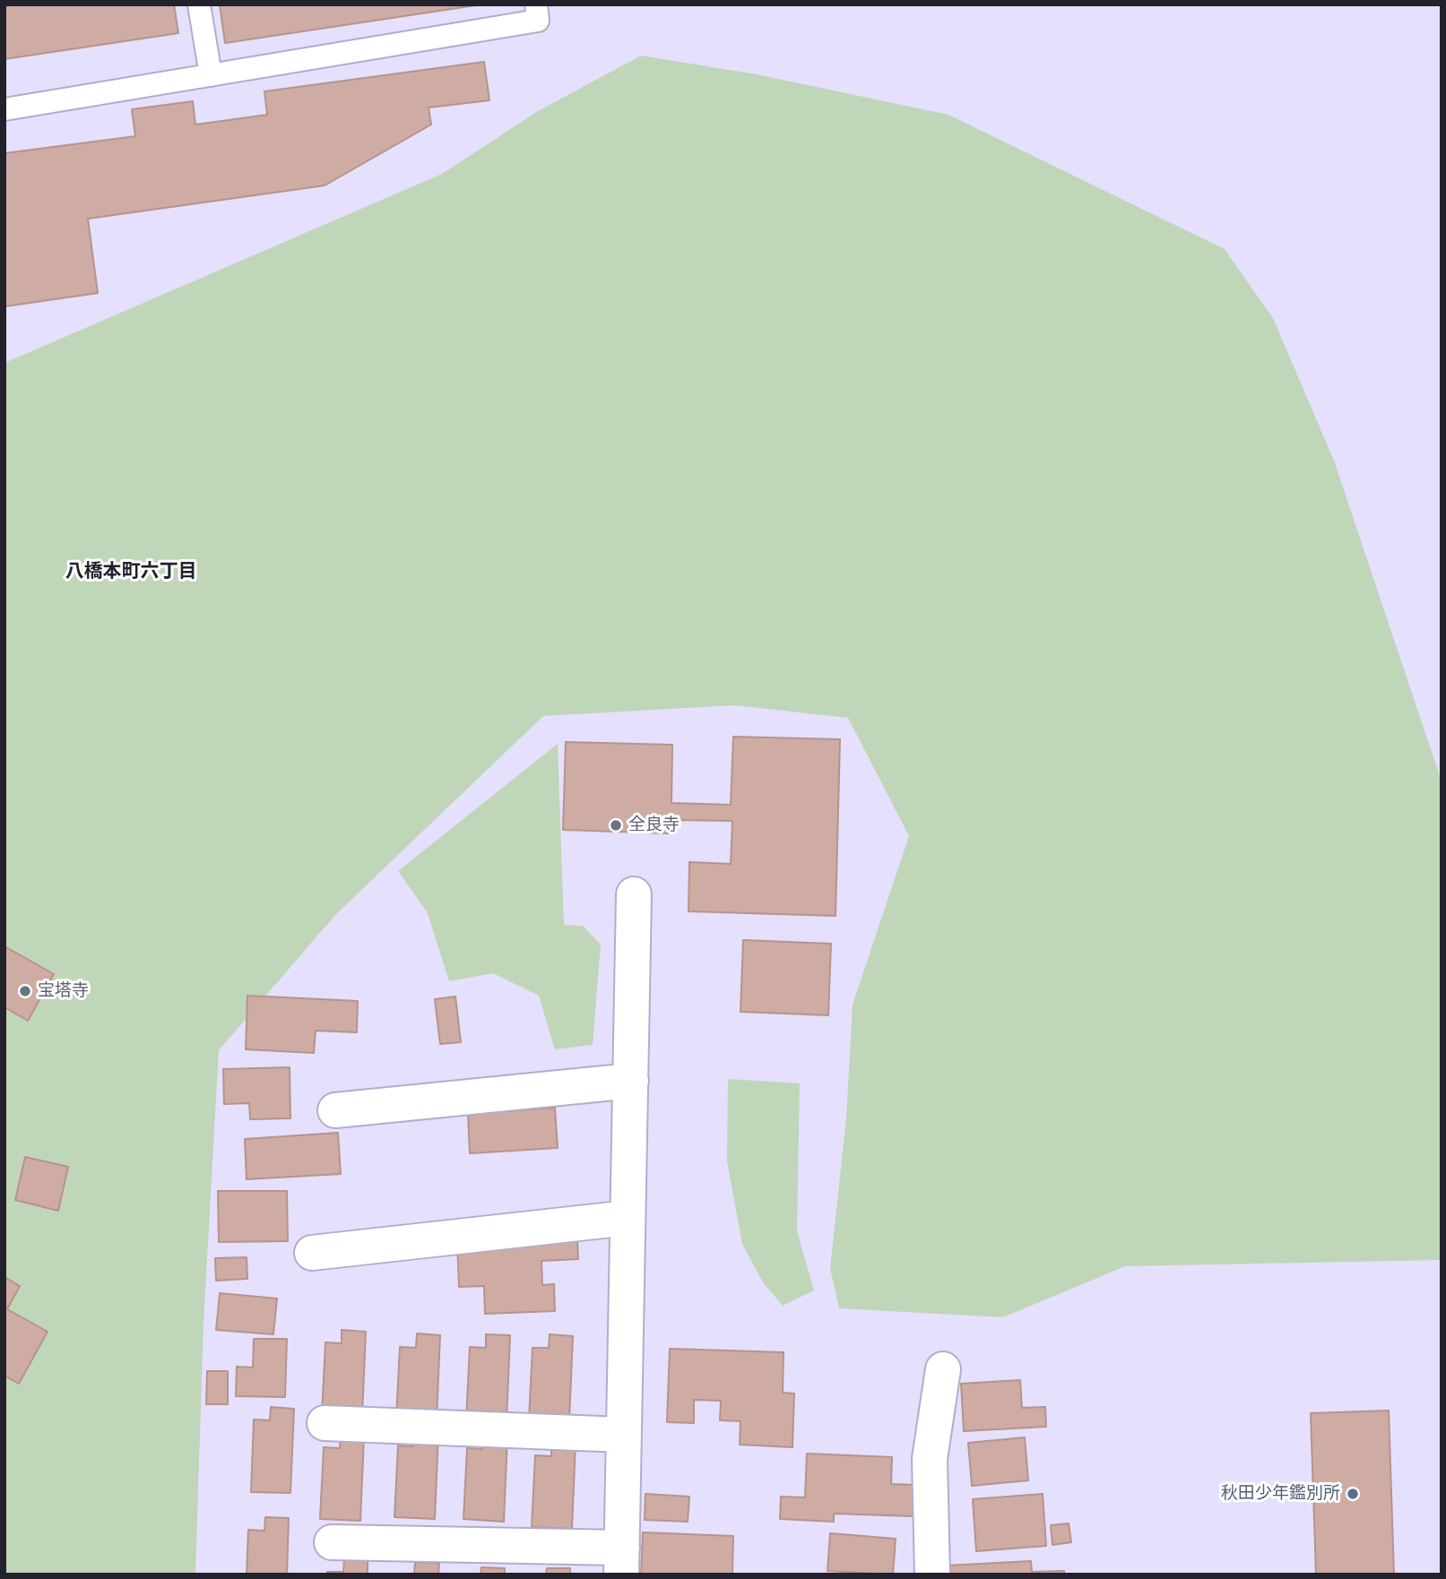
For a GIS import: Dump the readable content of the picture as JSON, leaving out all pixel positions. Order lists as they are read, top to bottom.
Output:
{
  "districts": ["八橋本町六丁目"],
  "places": ["全良寺", "宝塔寺", "秋田少年鑑別所"]
}
